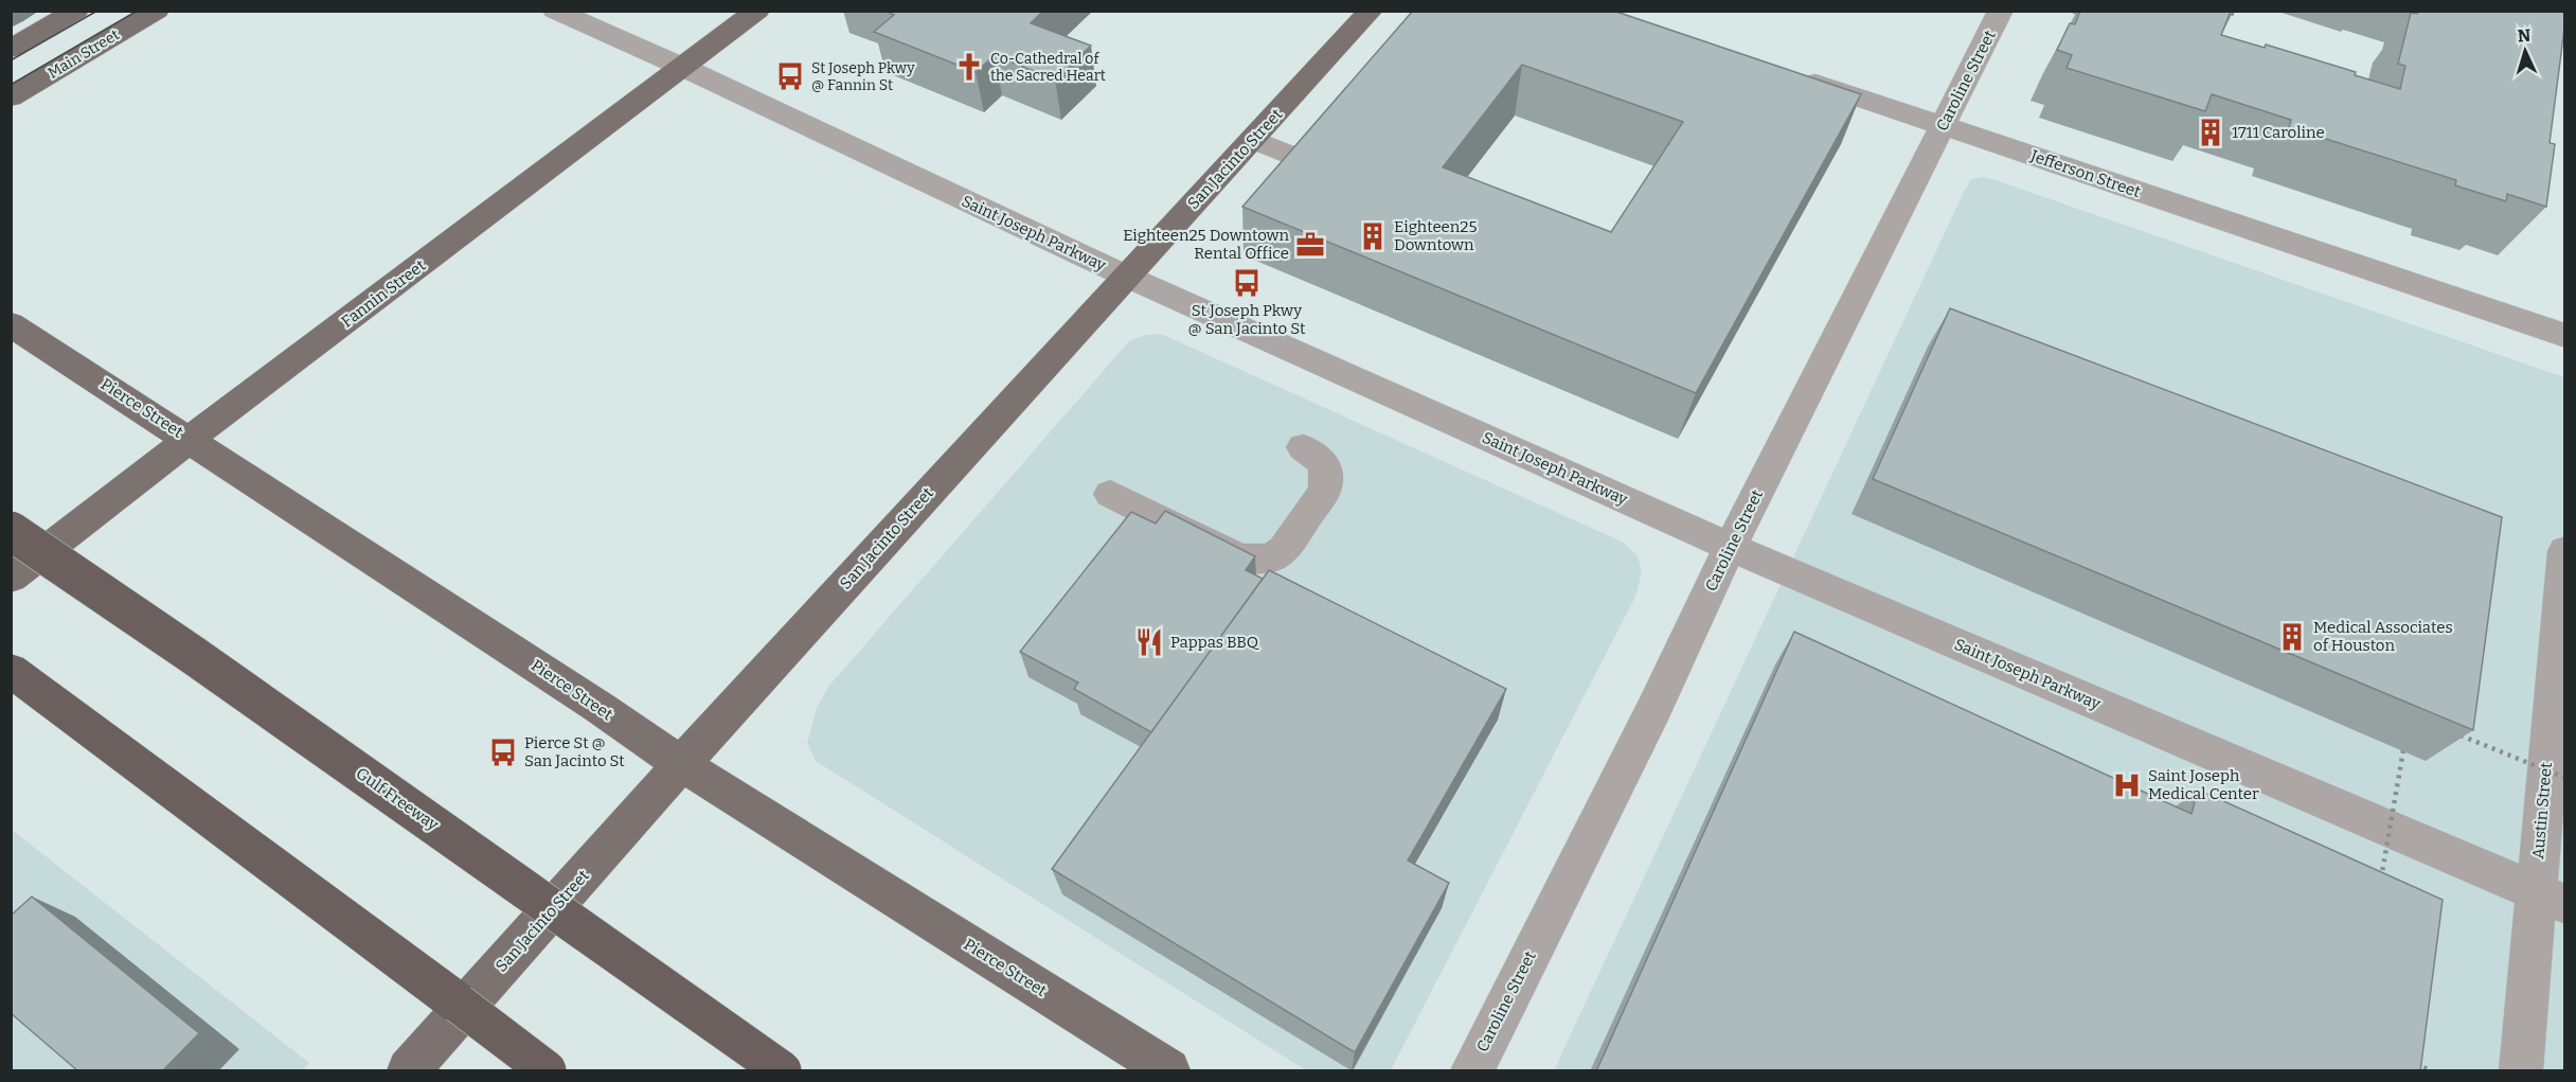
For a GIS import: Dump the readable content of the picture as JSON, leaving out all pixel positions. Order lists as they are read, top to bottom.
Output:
{
  "streets": {
    "highway": ["Gulf Freeway"],
    "main road": [
      "Main Street",
      "San Jacinto Street",
      "Fannin Street",
      "Pierce Street"
    ],
    "street": [
      "Caroline Street",
      "Jefferson Street",
      "Saint Joseph Parkway",
      "Austin Street"
    ]
  },
  "crossings": [
    ["Caroline Street", "Jefferson Street"],
    ["Caroline Street", "Saint Joseph Parkway"],
    ["San Jacinto Street", "Saint Joseph Parkway"],
    ["San Jacinto Street", "Pierce Street"],
    ["Saint Joseph Parkway", "Fannin Street"],
    ["Saint Joseph Parkway", "Austin Street"],
    ["Fannin Street", "Pierce Street"]
  ],
  "places": {
    "church": ["Co-Cathedral of the Sacred Heart"],
    "bus stop": ["St Joseph Pkwy @ Fannin St", "St Joseph Pkwy @ San Jacinto St", "Pierce St @ San Jacinto St"],
    "building": ["1711 Caroline", "Eighteen25 Downtown", "Medical Associates of Houston"],
    "office": ["Eighteen25 Downtown Rental Office"],
    "restaurant": ["Pappas BBQ"],
    "hospital": ["Saint Joseph Medical Center"]
  },
  "north": "top"
}
